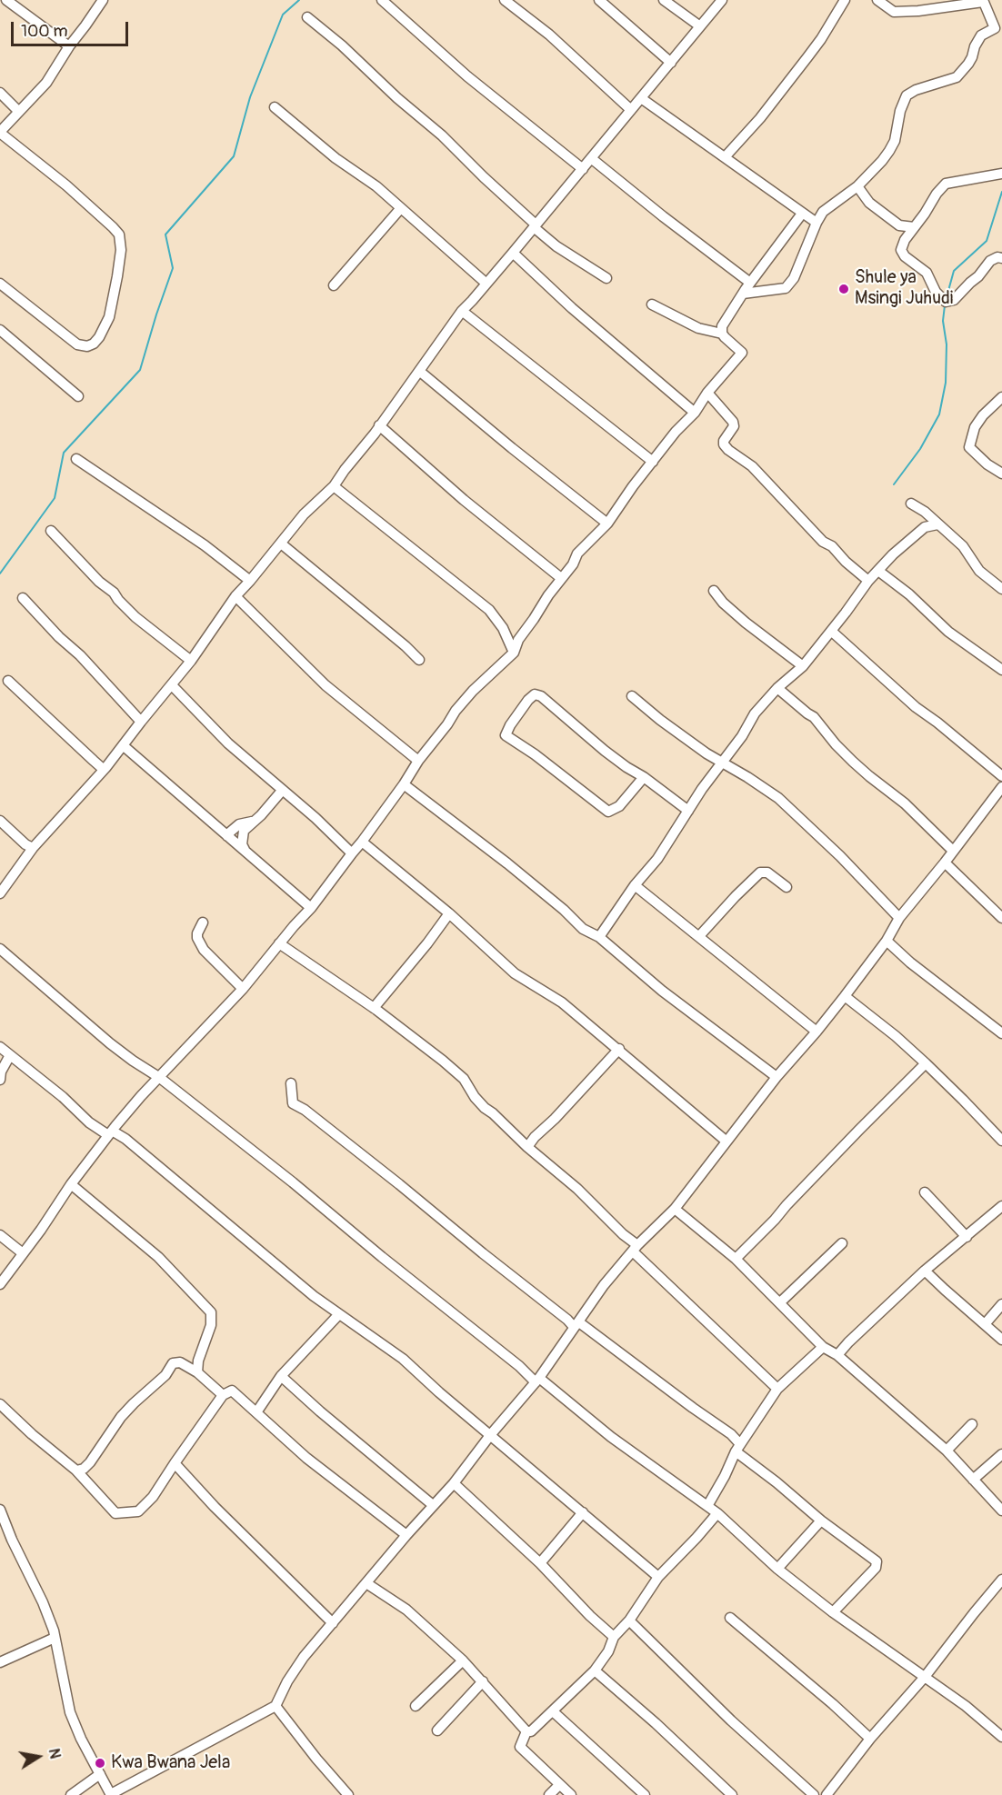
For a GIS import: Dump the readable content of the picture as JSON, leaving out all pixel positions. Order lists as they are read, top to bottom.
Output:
{
  "places": ["Shule ya Msingi Juhudi", "Kwa Bwana Jela"],
  "scale_bar": "100 m",
  "north": "right"
}
